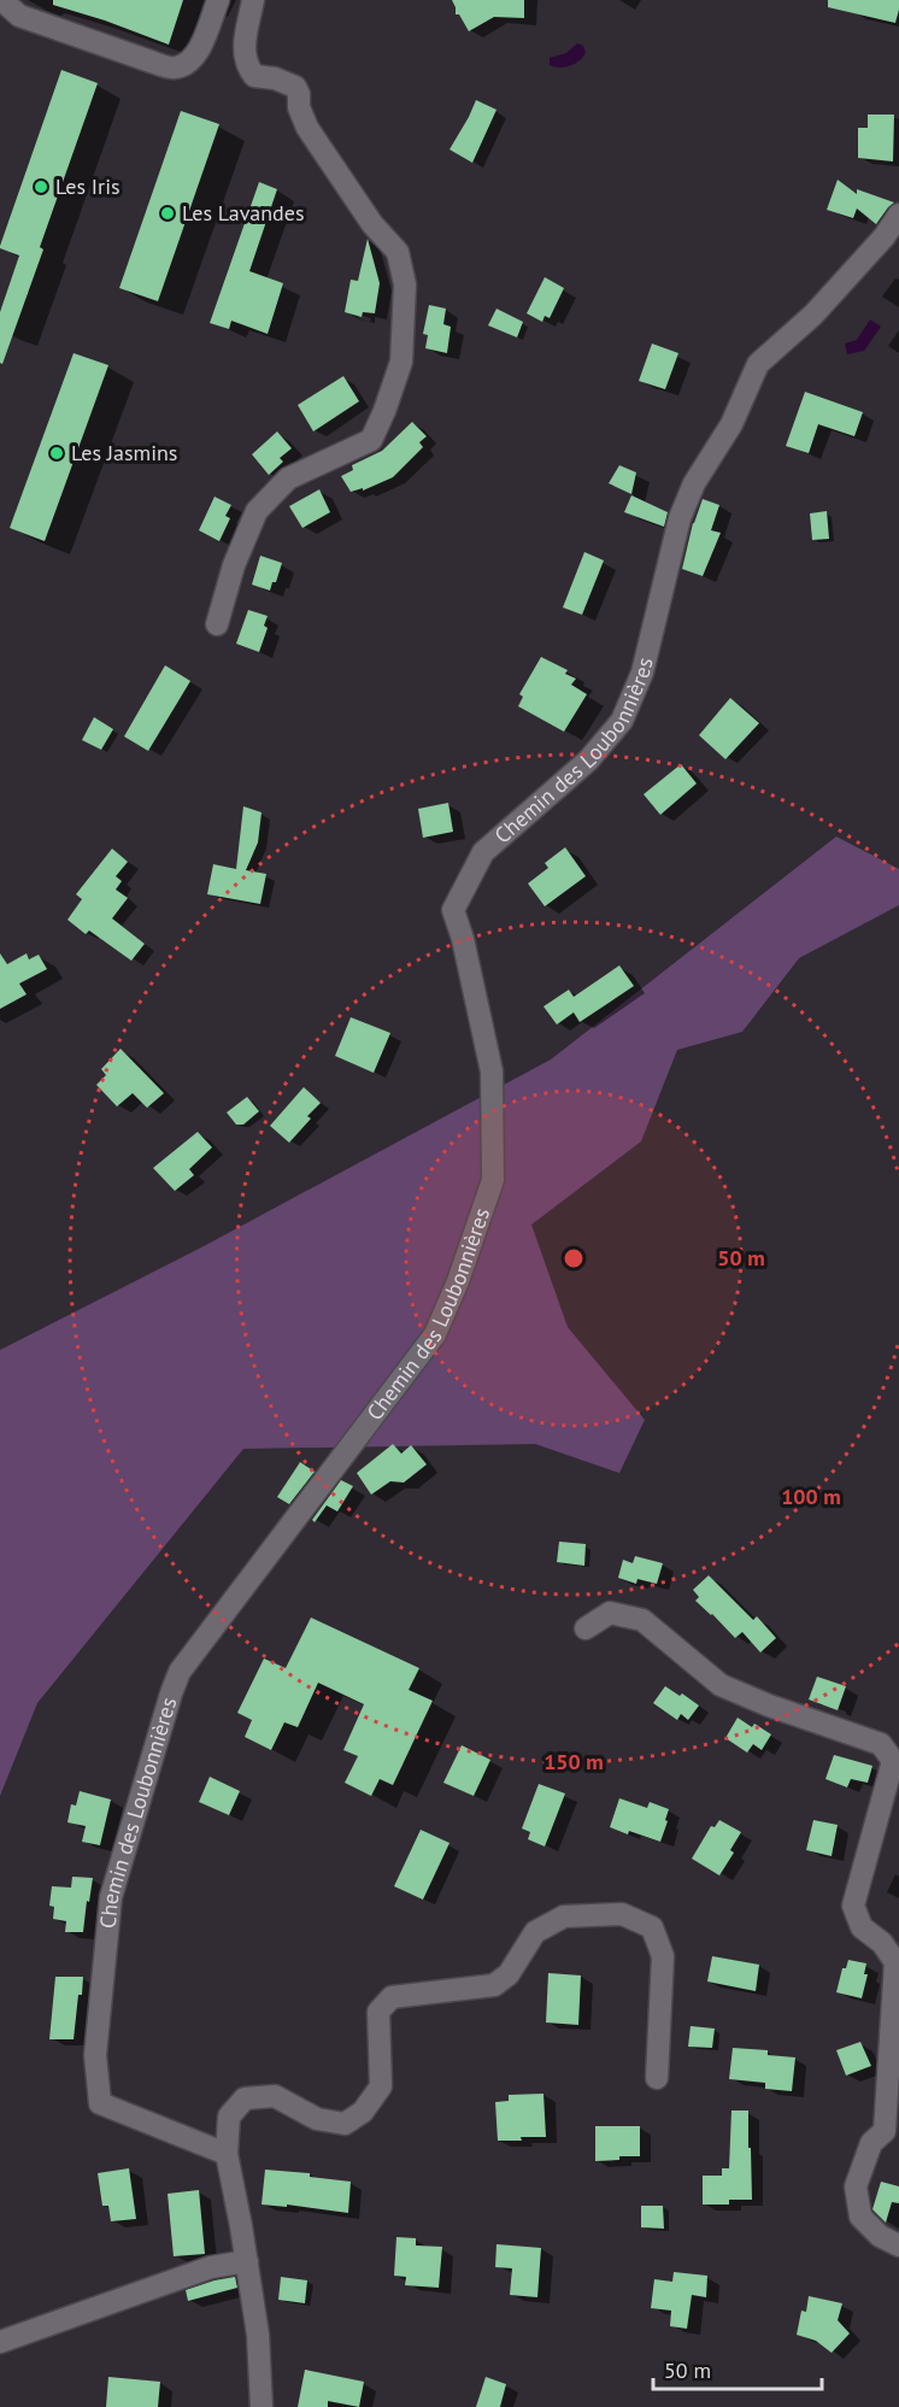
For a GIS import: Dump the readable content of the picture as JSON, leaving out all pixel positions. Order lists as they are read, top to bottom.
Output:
{
  "streets": {
    "street": ["Chemin des Loubonnières"]
  },
  "places": ["Les Iris", "Les Lavandes", "Les Jasmins"],
  "scale_bar": "50 m",
  "rings": ["50 m", "100 m", "150 m"]
}
